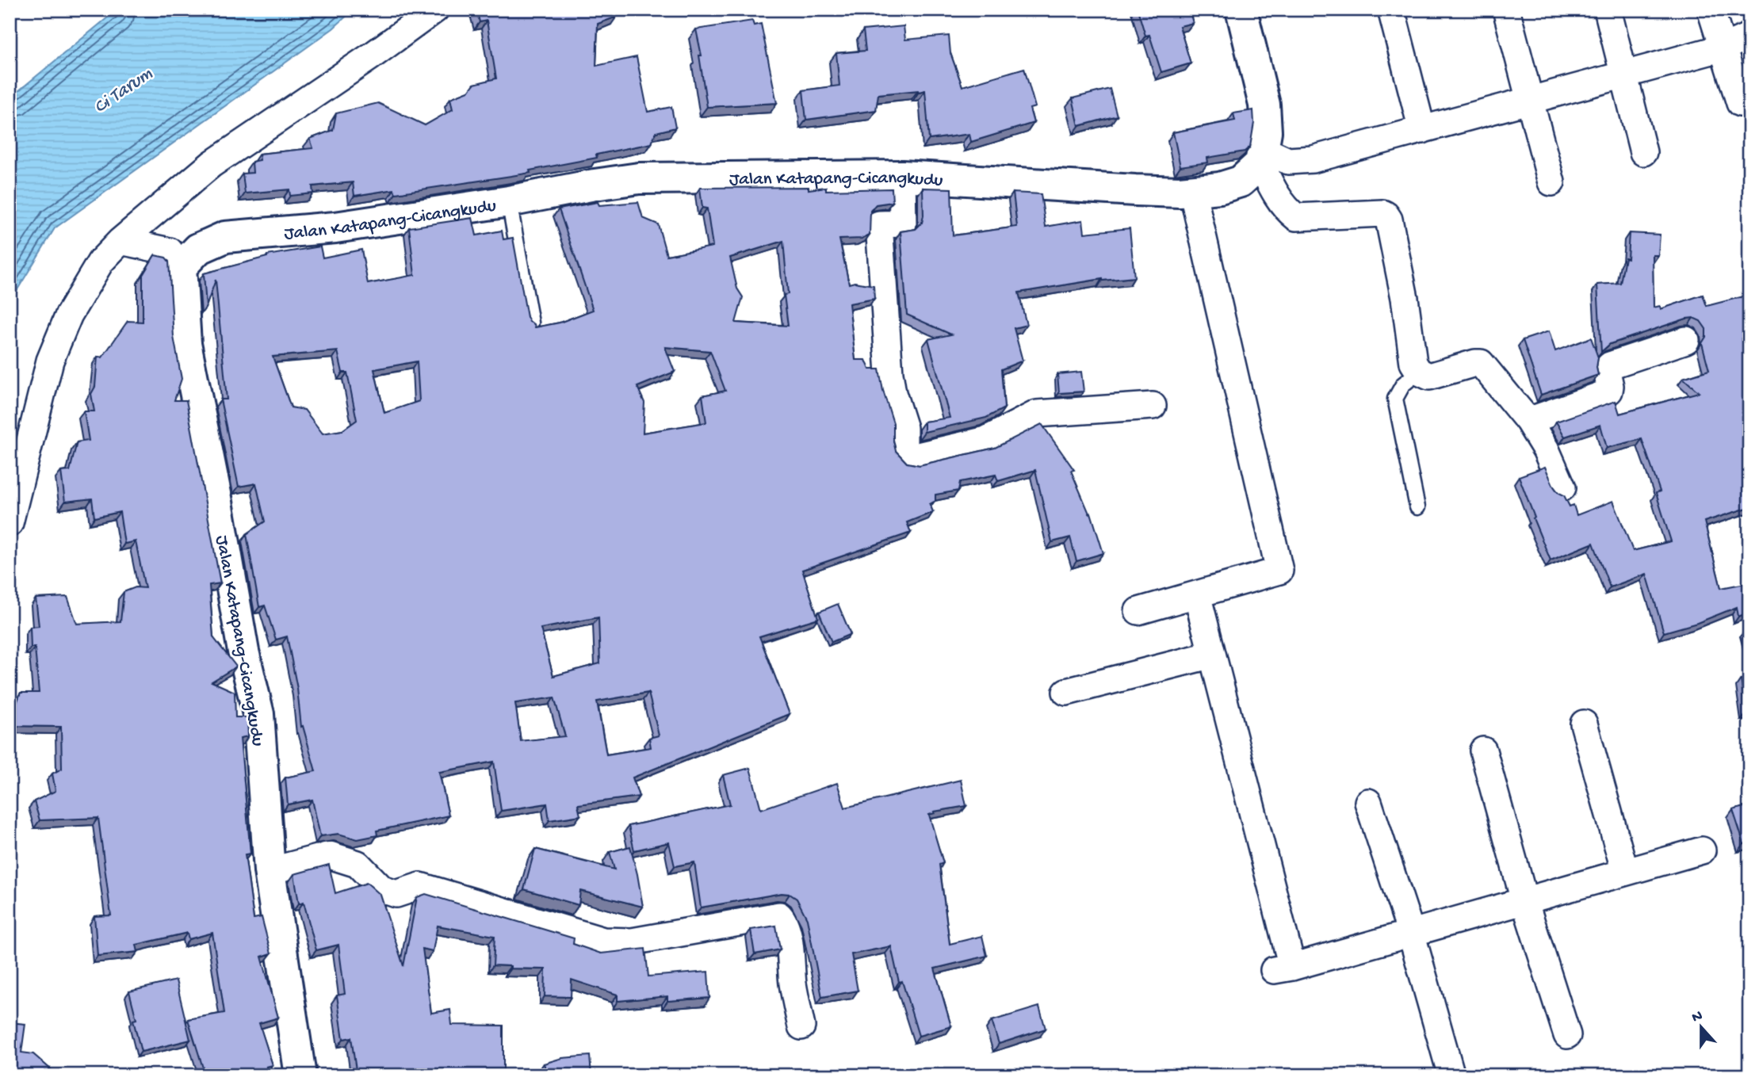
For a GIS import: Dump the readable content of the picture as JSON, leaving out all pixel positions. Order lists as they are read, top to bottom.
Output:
{
  "streets": {
    "street": ["Jalan Katapang-Cicangkudu"]
  },
  "water": ["Ci Tarum"],
  "north": "top"
}
